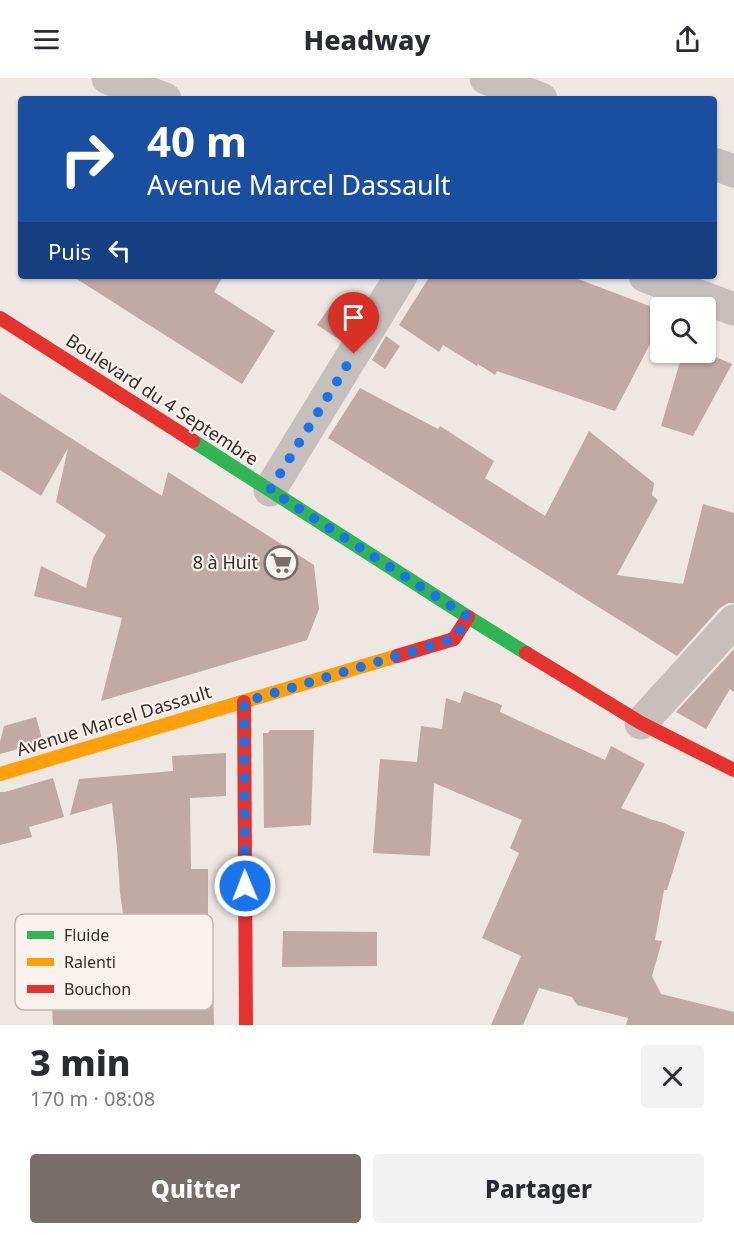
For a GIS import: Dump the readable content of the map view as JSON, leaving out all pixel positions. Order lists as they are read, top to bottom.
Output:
{
  "streets": {
    "street": ["Boulevard du 4 Septembre", "Avenue Marcel Dassault"]
  },
  "crossings": [
    ["Boulevard du 4 Septembre", "Avenue Marcel Dassault"]
  ],
  "places": {
    "supermarket": ["8 à Huit"]
  },
  "legend": ["Fluide", "Ralenti", "Bouchon"],
  "page": {
    "header": "Headway",
    "turn": ["40 m", "Avenue Marcel Dassault"],
    "then": "Puis",
    "heading": ["3 min", "170 m · 08:08"],
    "buttons": ["Quitter", "Partager"]
  }
}
